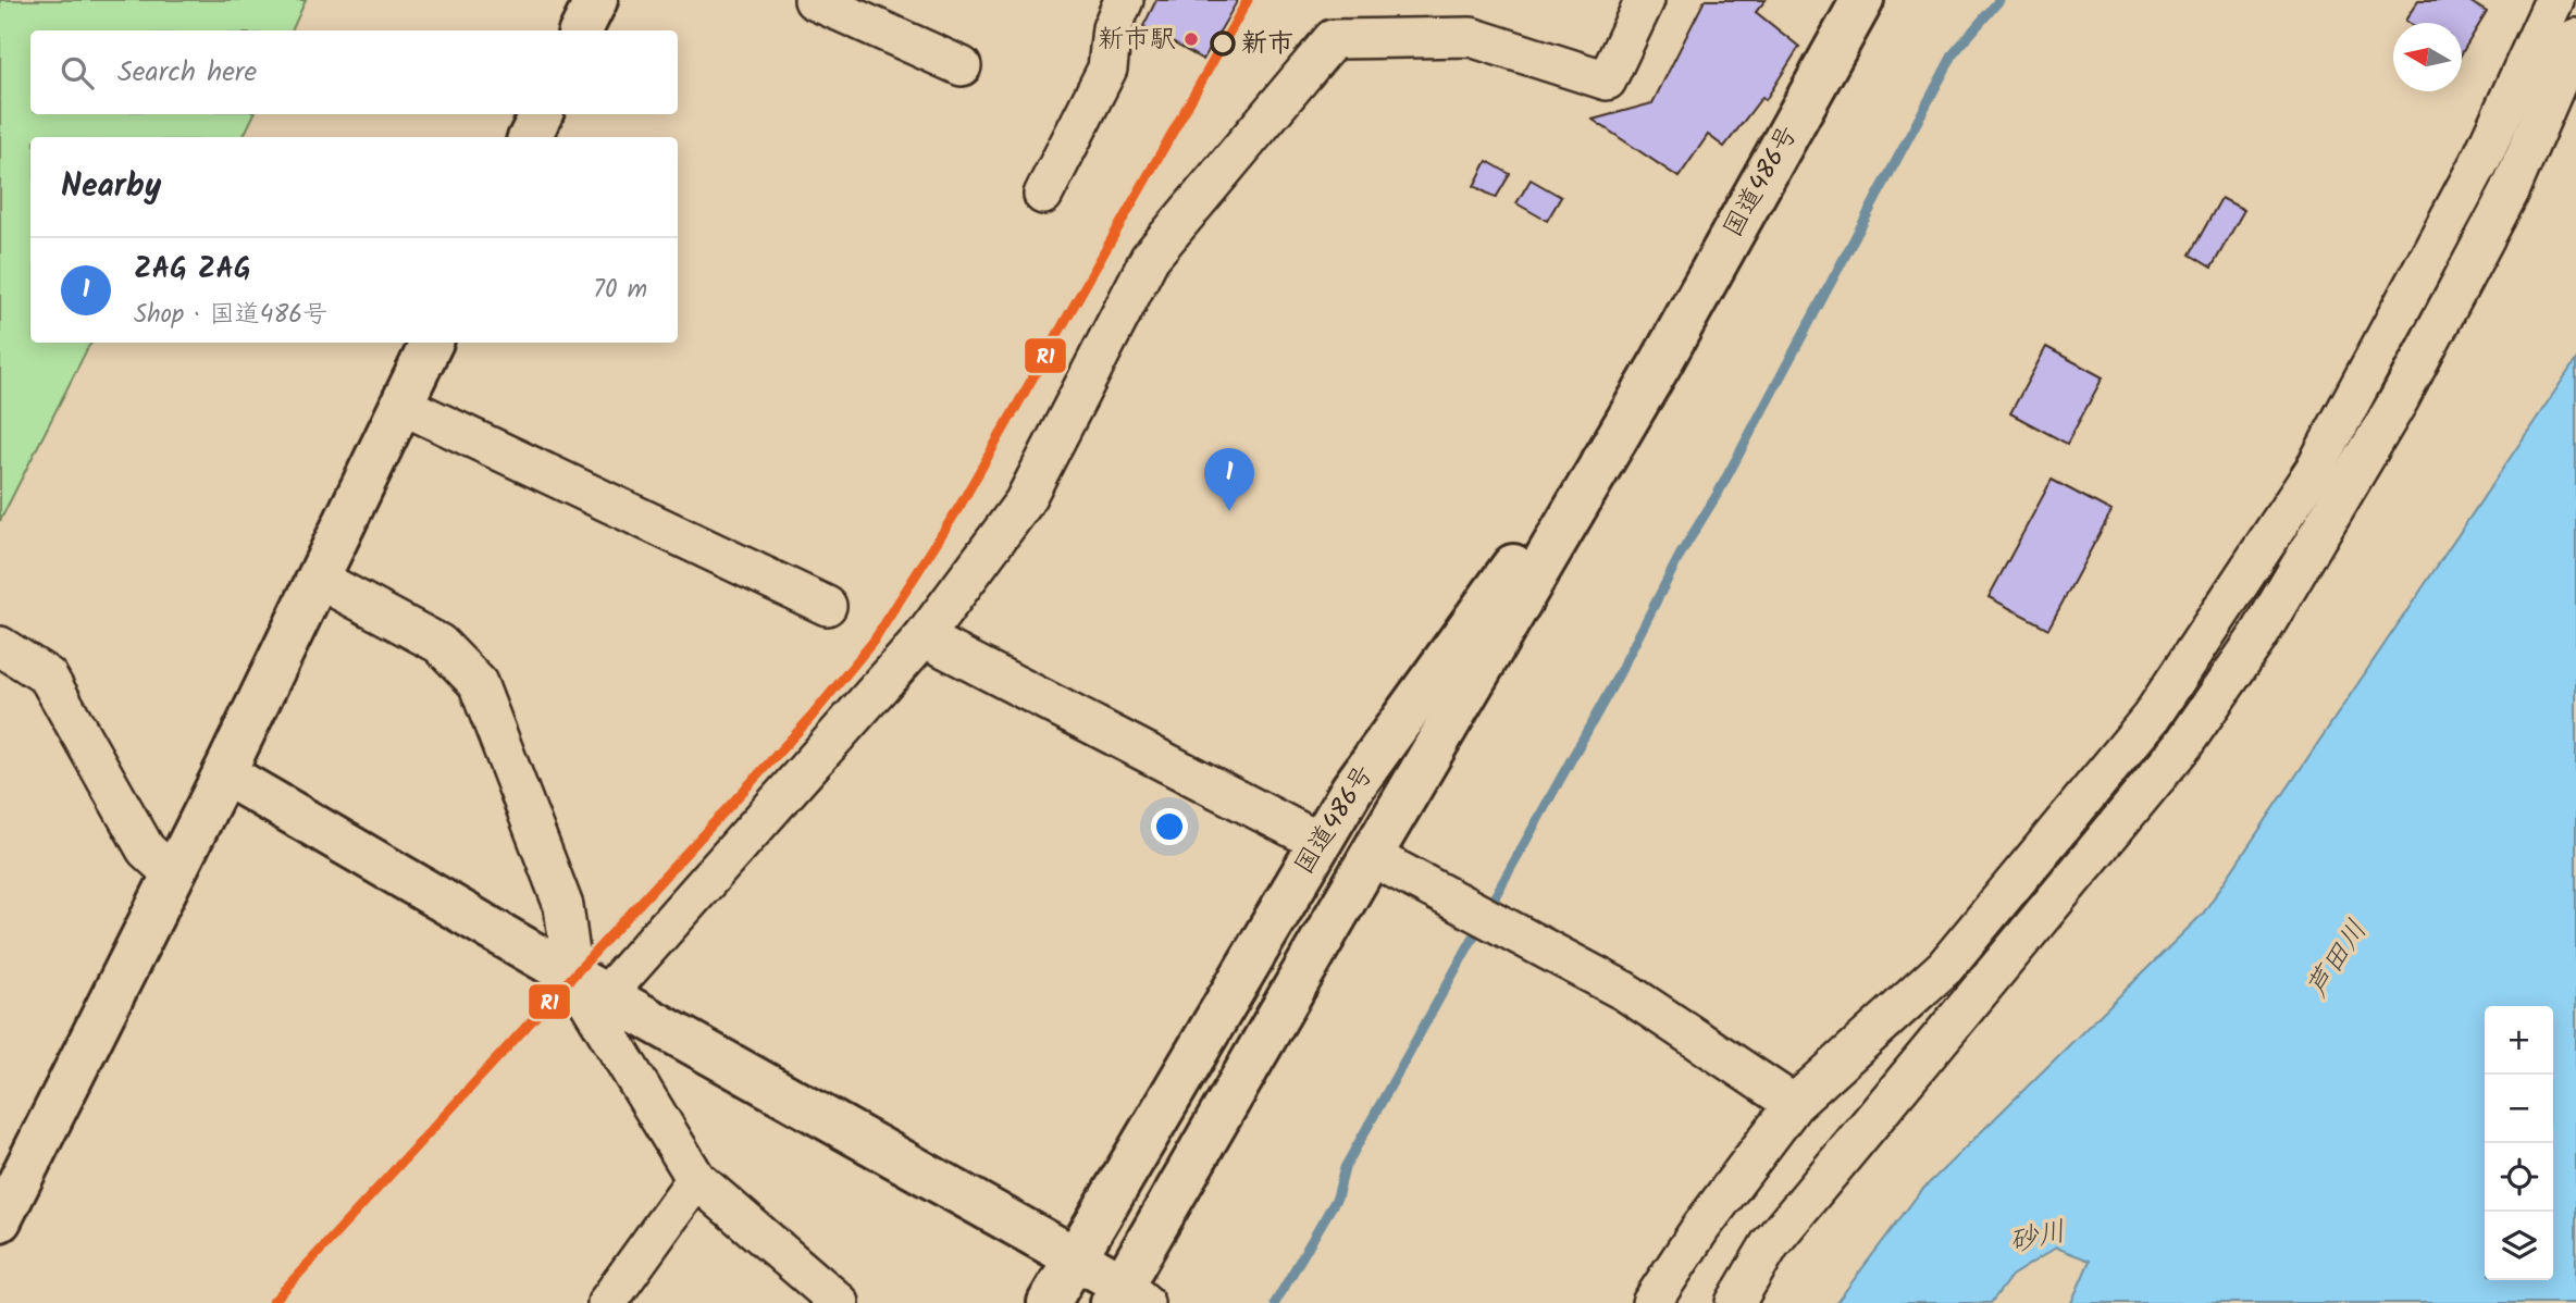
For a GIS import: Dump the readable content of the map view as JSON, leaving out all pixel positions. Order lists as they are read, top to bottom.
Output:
{
  "streets": {
    "main road": ["国道486号"]
  },
  "water": ["芦田川", "砂川"],
  "places": ["新市駅", "新市"],
  "lines": ["transit line R1"],
  "north": "left",
  "page": {
    "search": "Search here",
    "heading": "Nearby",
    "list": [
      {
        "mark": "1",
        "name": "ZAG ZAG",
        "note": "Shop · 国道486号",
        "value": "70 m"
      }
    ],
    "pins": "1",
    "map_buttons": ["+", "−"]
  }
}
